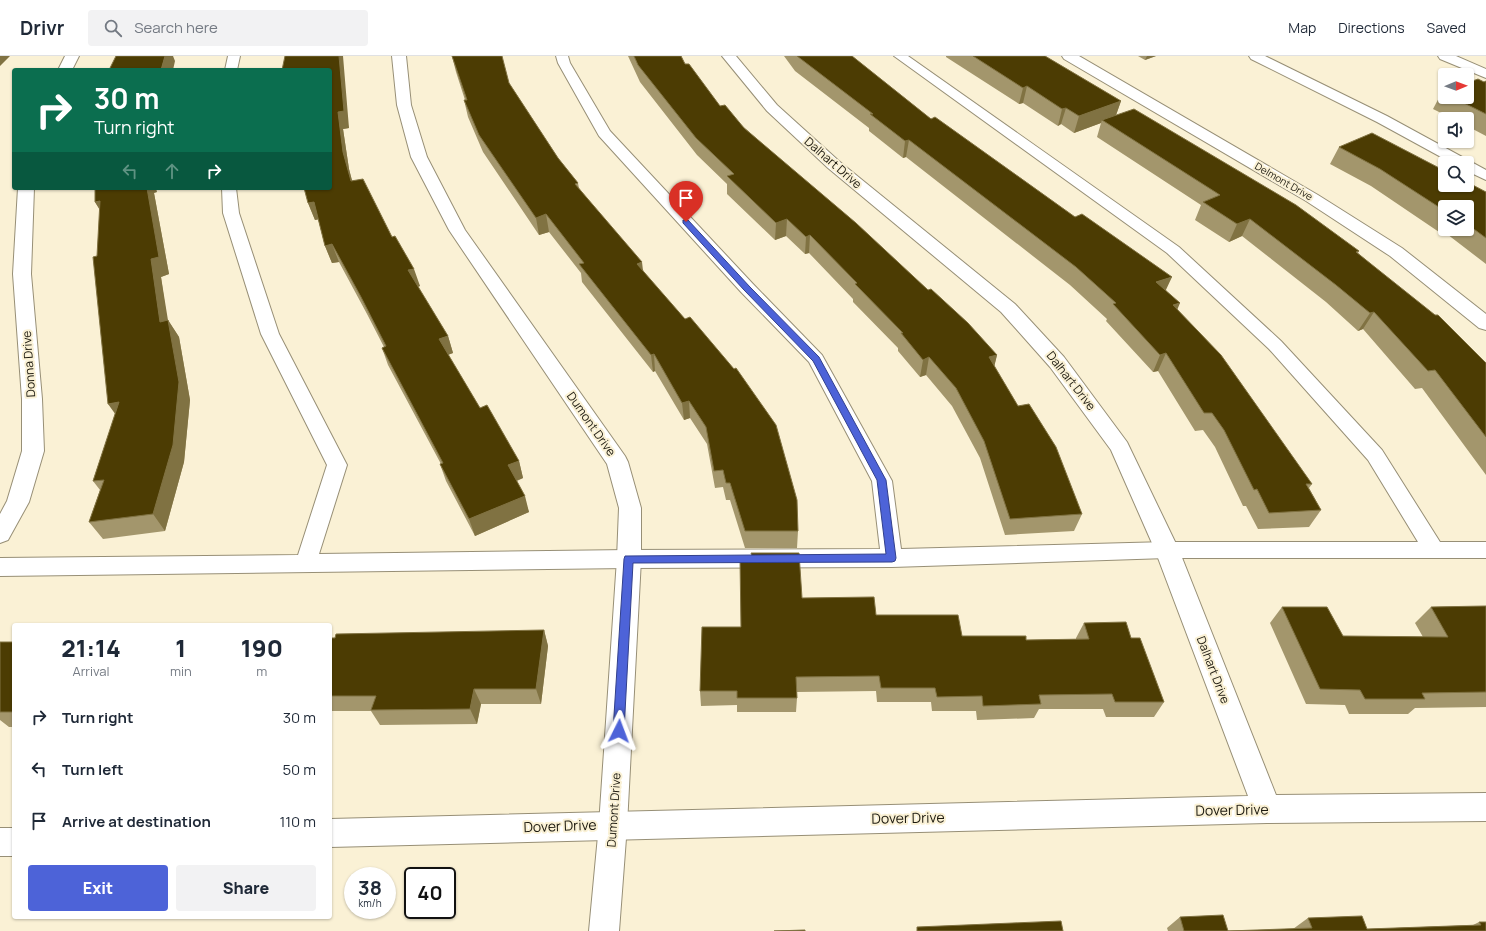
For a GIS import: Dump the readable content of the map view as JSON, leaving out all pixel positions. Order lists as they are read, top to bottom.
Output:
{
  "streets": {
    "street": [
      "Dalhart Drive",
      "Delmont Drive",
      "Donna Drive",
      "Dumont Drive",
      "Dover Drive"
    ]
  },
  "crossings": [
    ["Dalhart Drive", "Dover Drive"],
    ["Dumont Drive", "Dover Drive"]
  ],
  "north": "right",
  "page": {
    "header": "Drivr",
    "search": "Search here",
    "nav": ["Map", "Directions", "Saved"],
    "turn": ["30 m", "Turn right"],
    "eta": [
      "21:14",
      "Arrival",
      "1",
      "min",
      "190",
      "m"
    ],
    "list": [
      {
        "name": "Turn right",
        "value": "30 m"
      },
      {
        "name": "Turn left",
        "value": "50 m"
      },
      {
        "name": "Arrive at destination",
        "value": "110 m"
      }
    ],
    "buttons": ["Exit", "Share"],
    "speed": "38 km/h",
    "limit": "40"
  }
}
